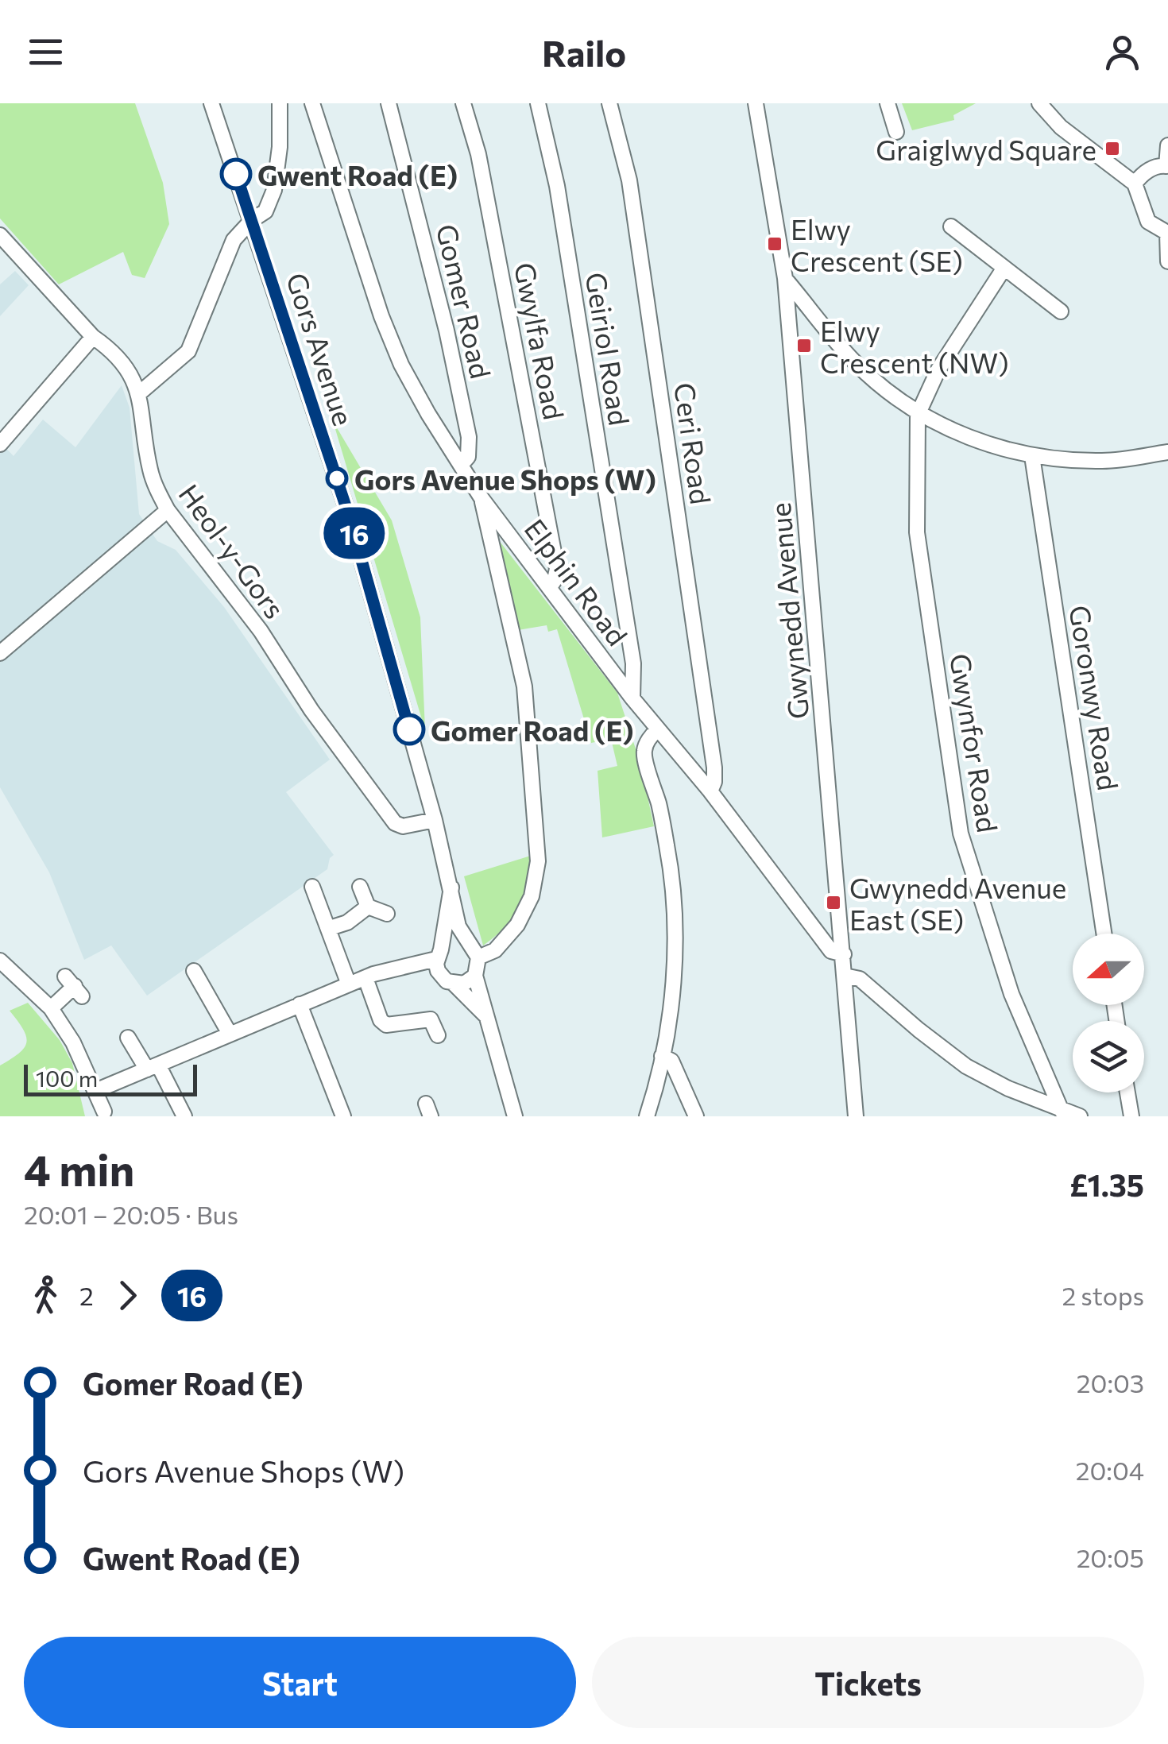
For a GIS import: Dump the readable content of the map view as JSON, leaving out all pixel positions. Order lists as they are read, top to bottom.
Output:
{
  "streets": {
    "street": [
      "Gomer Road",
      "Gwylfa Road",
      "Gors Avenue",
      "Geiriol Road",
      "Ceri Road",
      "Heol-y-Gors",
      "Elphin Road",
      "Gwynedd Avenue",
      "Goronwy Road",
      "Gwynfor Road"
    ]
  },
  "crossings": [
    ["Gomer Road", "Elphin Road"],
    ["Gwylfa Road", "Elphin Road"],
    ["Gors Avenue", "Heol-y-Gors"],
    ["Geiriol Road", "Elphin Road"],
    ["Ceri Road", "Elphin Road"],
    ["Elphin Road", "Gwynedd Avenue"]
  ],
  "places": {
    "transit": [
      "Graiglwyd Square",
      "Elwy Crescent (SE)",
      "Elwy Crescent (NW)",
      "Gwynedd Avenue East (SE)"
    ],
    "other": ["Gwent Road (E)", "Gors Avenue Shops (W)", "Gomer Road (E)"]
  },
  "lines": ["bus line 16"],
  "scale_bar": "100 m",
  "north": "left",
  "page": {
    "header": "Railo",
    "on_map": "16",
    "scale": "100 m",
    "heading": ["4 min", "20:01 – 20:05 · Bus", "£1.35"],
    "legs": ["2", "16", "2 stops"],
    "list": [
      {
        "name": "Gomer Road (E)",
        "value": "20:03"
      },
      {
        "name": "Gors Avenue Shops (W)",
        "value": "20:04"
      },
      {
        "name": "Gwent Road (E)",
        "value": "20:05"
      }
    ],
    "buttons": ["Start", "Tickets"]
  }
}
